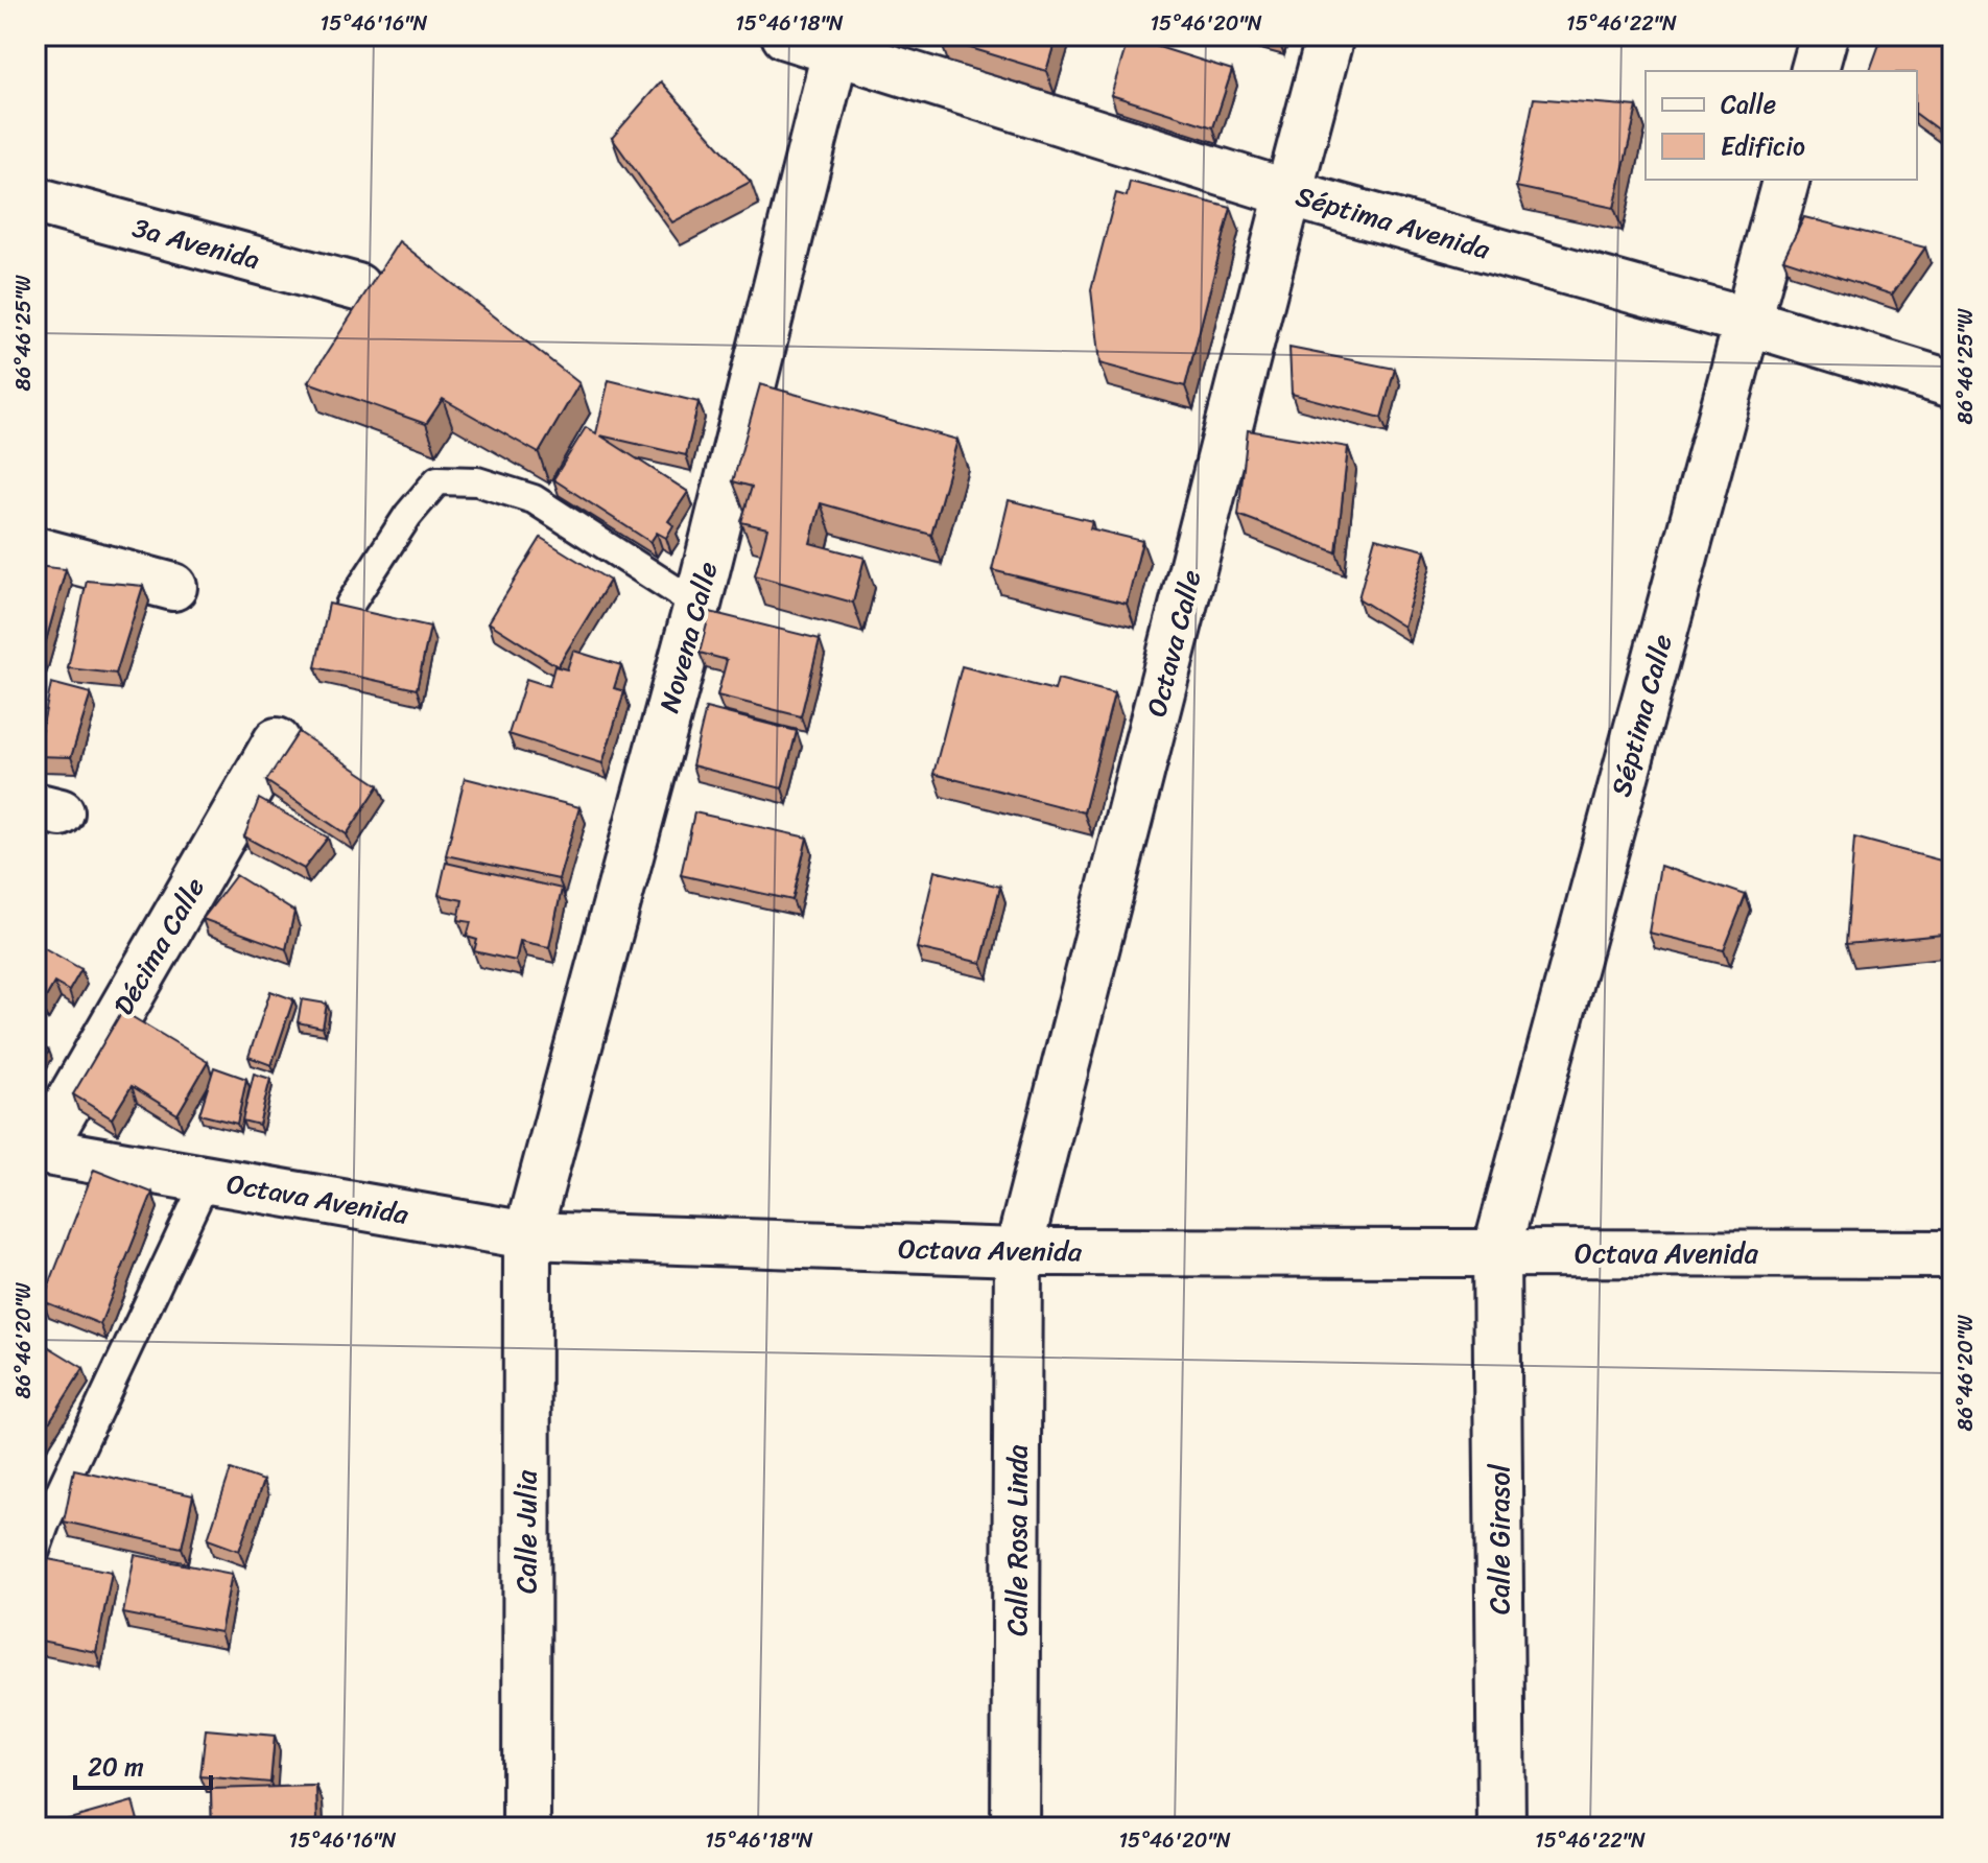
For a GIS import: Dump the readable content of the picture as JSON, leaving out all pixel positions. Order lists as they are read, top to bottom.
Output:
{
  "streets": {
    "street": [
      "Séptima Avenida",
      "3a Avenida",
      "Novena Calle",
      "Octava Calle",
      "Séptima Calle",
      "Décima Calle",
      "Octava Avenida",
      "Calle Julia",
      "Calle Girasol",
      "Calle Rosa Linda"
    ]
  },
  "crossings": [
    ["Séptima Avenida", "Novena Calle"],
    ["Séptima Avenida", "Octava Calle"],
    ["Séptima Avenida", "Séptima Calle"],
    ["Novena Calle", "Octava Avenida"],
    ["Novena Calle", "Calle Julia"],
    ["Octava Calle", "Octava Avenida"],
    ["Octava Calle", "Calle Rosa Linda"],
    ["Séptima Calle", "Octava Avenida"],
    ["Séptima Calle", "Calle Girasol"],
    ["Décima Calle", "Octava Avenida"],
    ["Octava Avenida", "Calle Julia"],
    ["Octava Avenida", "Calle Girasol"],
    ["Octava Avenida", "Calle Rosa Linda"]
  ],
  "legend": ["Calle", "Edificio"],
  "scale_bar": "20 m",
  "coordinates": [
    "15°46'16\"N",
    "15°46'18\"N",
    "15°46'20\"N",
    "15°46'22\"N",
    "86°46'25\"W",
    "86°46'20\"W"
  ]
}
